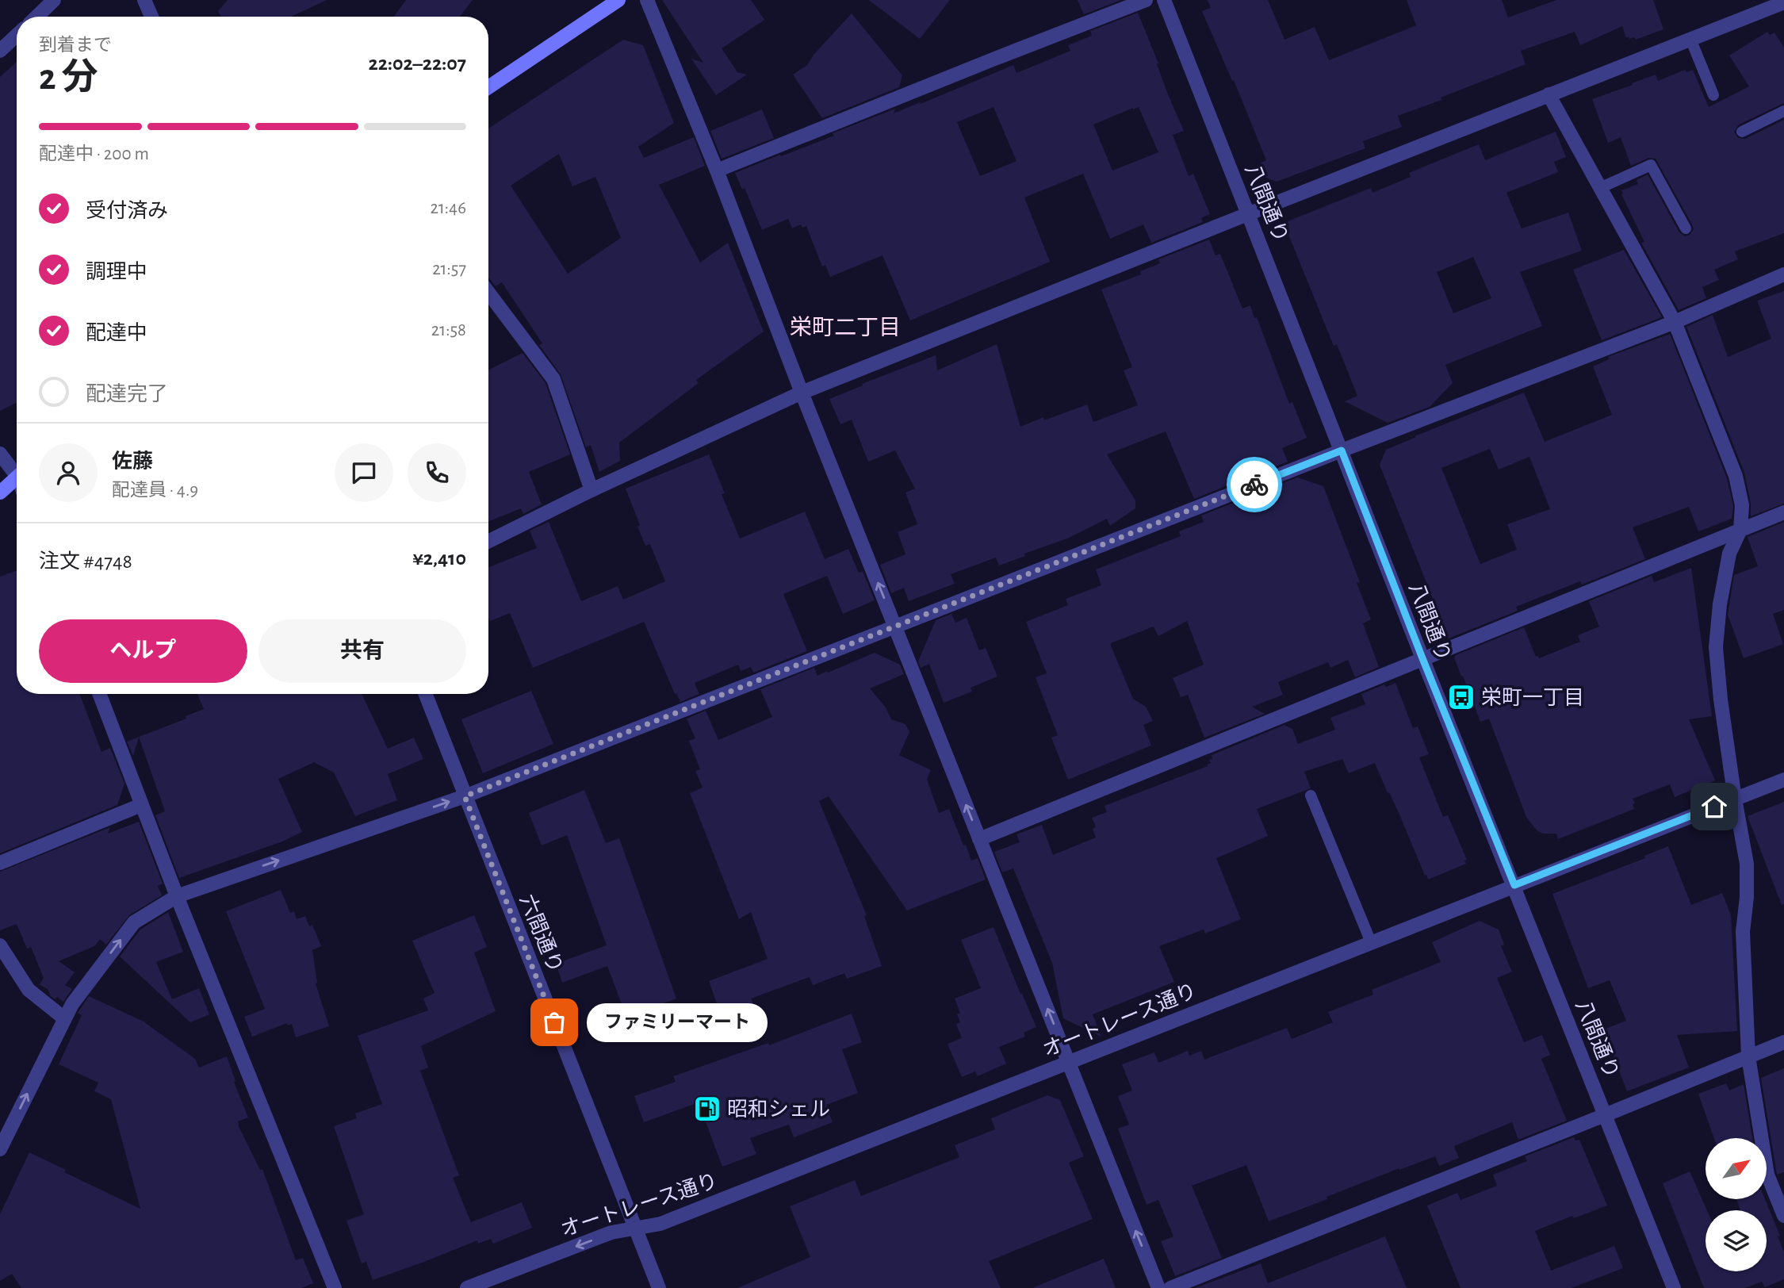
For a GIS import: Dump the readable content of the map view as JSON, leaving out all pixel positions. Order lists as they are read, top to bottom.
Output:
{
  "streets": {
    "street": ["八間通り", "六間通り", "オートレース通り"]
  },
  "crossings": [
    ["八間通り", "オートレース通り"],
    ["六間通り", "オートレース通り"]
  ],
  "districts": ["栄町二丁目"],
  "places": {
    "bus stop": ["栄町一丁目"],
    "other": ["ファミリーマート"],
    "fuel station": ["昭和シェル"]
  },
  "north": "top right",
  "page": {
    "heading": ["2 分", "到着まで", "22:02–22:07"],
    "panel": [
      "佐藤",
      "配達員 · 4.9",
      "注文 #4748",
      "¥2,410"
    ],
    "bar": "配達中 · 200 m",
    "list": [
      ["受付済み", "21:46"],
      ["調理中", "21:57"],
      ["配達中", "21:58"],
      "配達完了"
    ],
    "buttons": ["ヘルプ", "共有"],
    "bubble": "ファミリーマート"
  }
}
